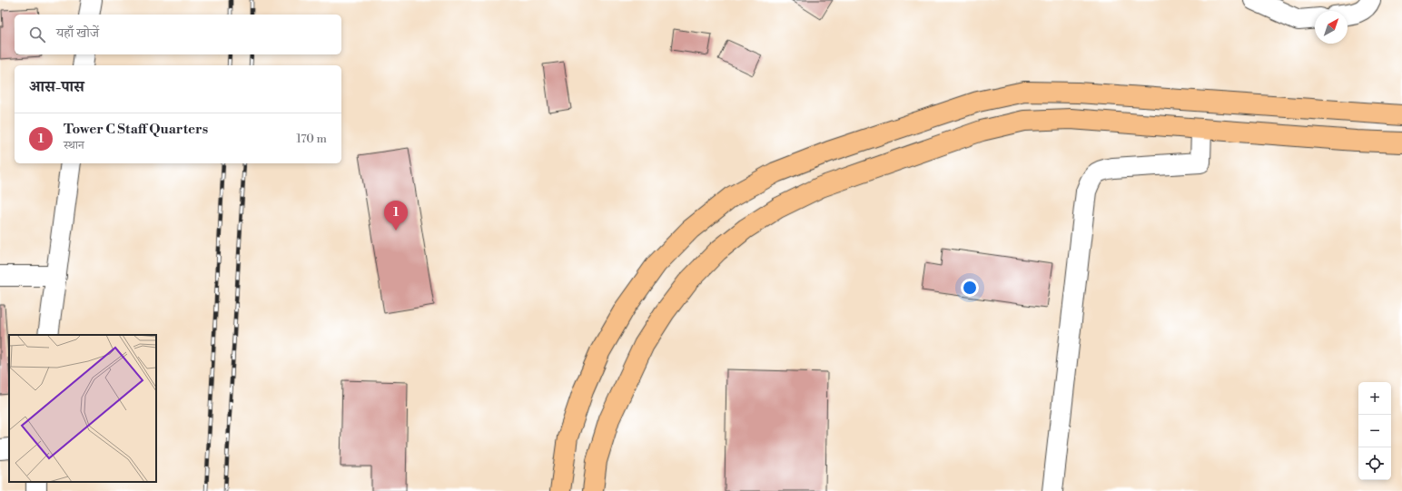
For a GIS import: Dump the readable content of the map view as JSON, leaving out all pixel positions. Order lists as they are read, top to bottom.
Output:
{
  "north": "top right",
  "page": {
    "search": "यहाँ खोजें",
    "heading": "आस-पास",
    "list": [
      {
        "mark": "1",
        "name": "Tower C Staff Quarters",
        "note": "स्थान",
        "value": "170 m"
      }
    ],
    "pins": "1",
    "map_buttons": ["+", "−"]
  }
}
